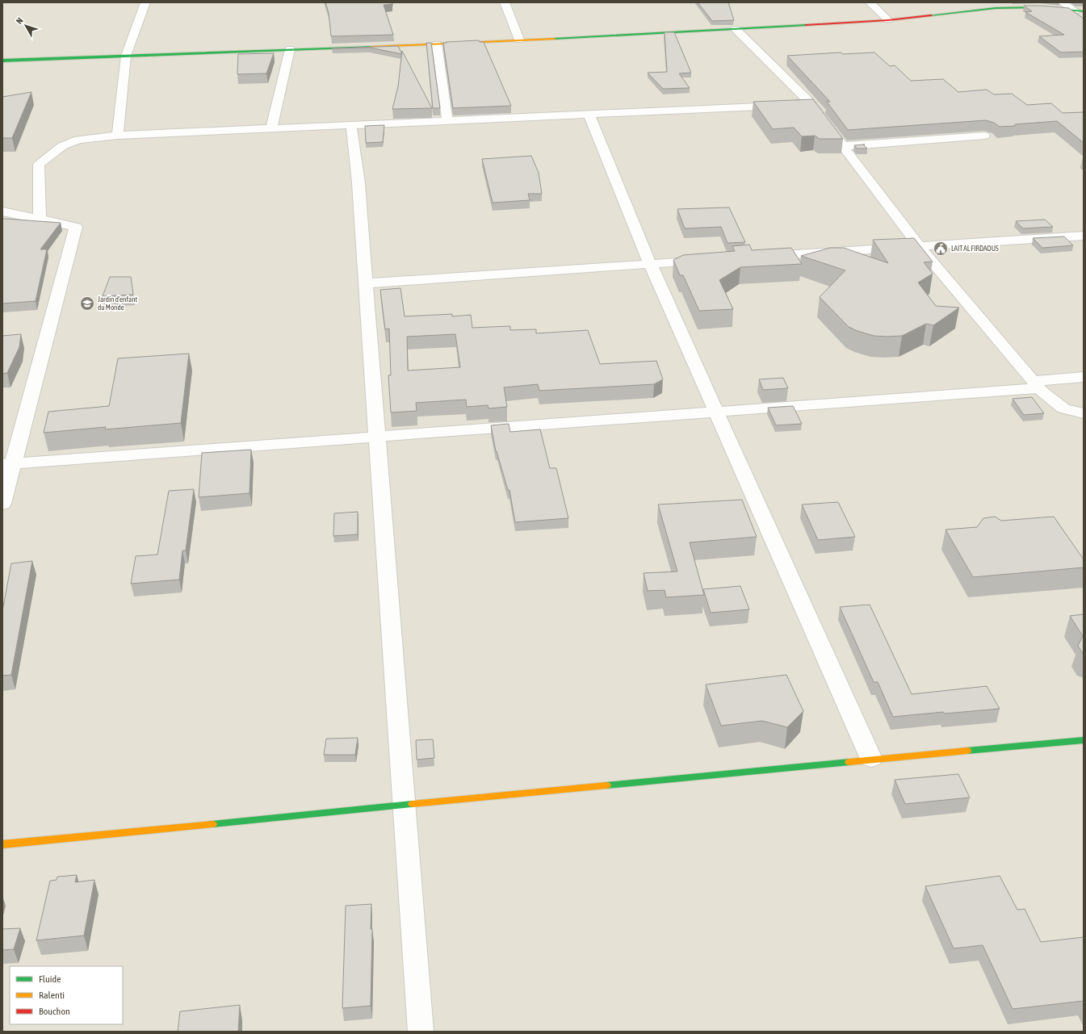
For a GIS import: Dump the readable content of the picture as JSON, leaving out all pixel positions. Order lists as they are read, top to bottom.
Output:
{
  "places": {
    "public building": ["LAIT AL FIRDAOUS"],
    "school or university": ["Jardin d'enfant du Monde"]
  },
  "legend": ["Fluide", "Ralenti", "Bouchon"],
  "north": "top left"
}
